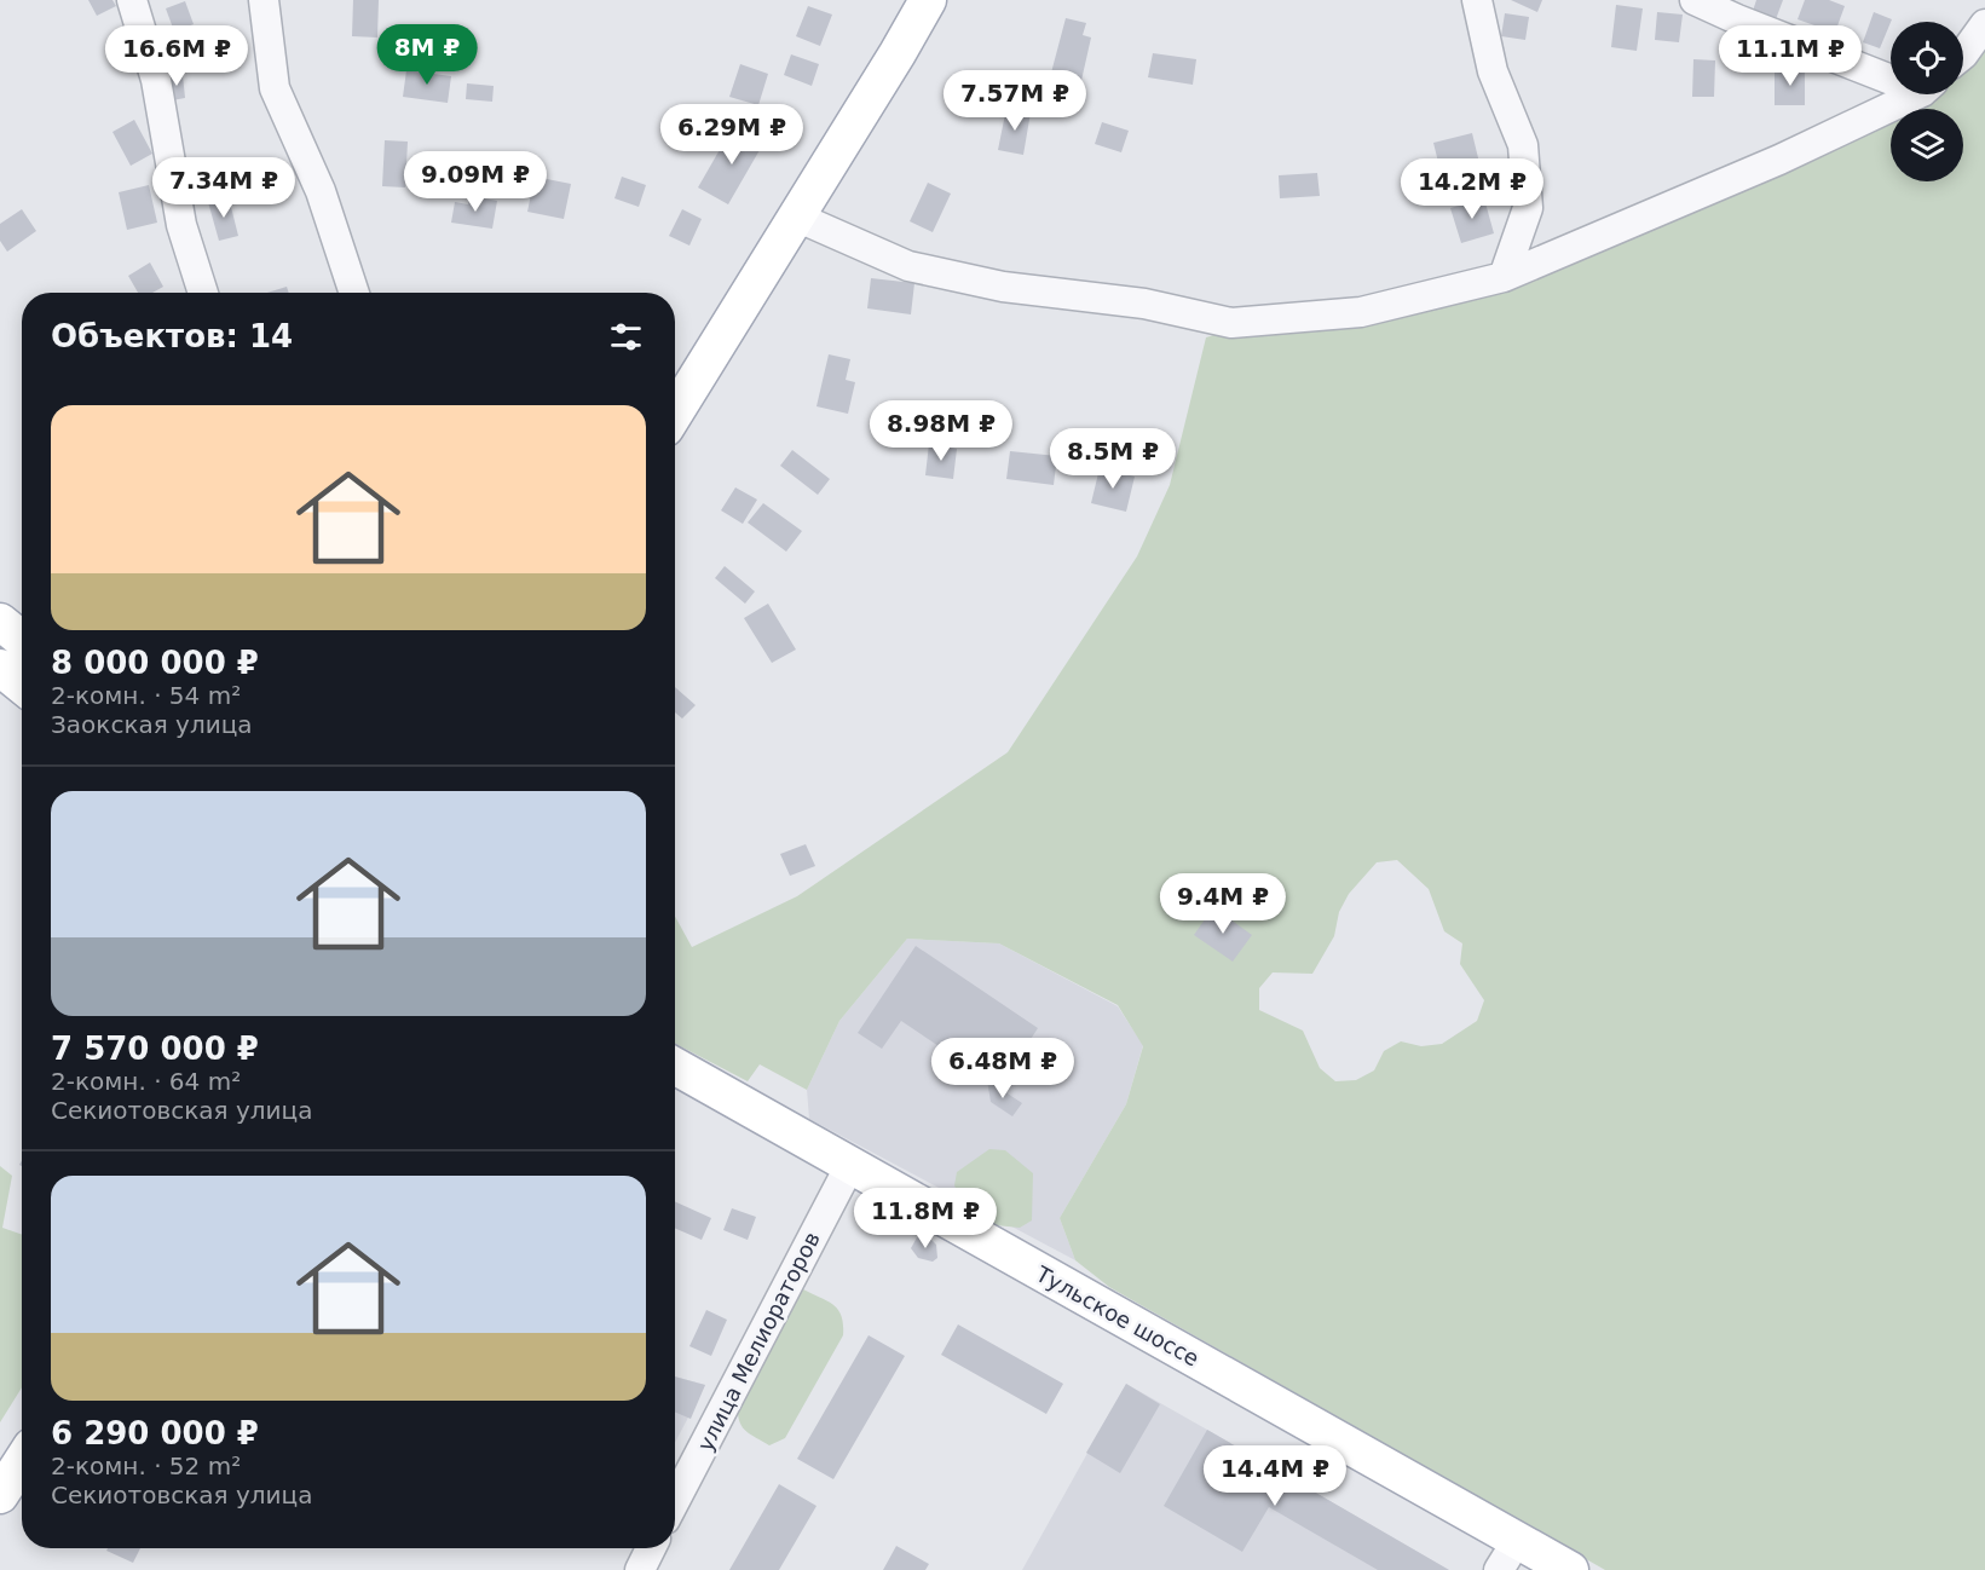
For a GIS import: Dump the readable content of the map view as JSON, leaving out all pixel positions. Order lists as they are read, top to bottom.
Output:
{
  "streets": {
    "main road": ["Тульское шоссе"],
    "street": ["улица Мелиораторов"]
  },
  "crossings": [
    ["Тульское шоссе", "улица Мелиораторов"]
  ],
  "page": {
    "price": [
      "8M ₽",
      "16.6M ₽",
      "11.1M ₽",
      "7.57M ₽",
      "6.29M ₽",
      "9.09M ₽",
      "7.34M ₽",
      "14.2M ₽",
      "8.98M ₽",
      "8.5M ₽",
      "9.4M ₽",
      "6.48M ₽",
      "11.8M ₽",
      "14.4M ₽"
    ],
    "heading": "Объектов: 14",
    "list": [
      {
        "name": "8 000 000 ₽",
        "note": "2-комн. · 54 m² · Заокская улица"
      },
      {
        "name": "7 570 000 ₽",
        "note": "2-комн. · 64 m² · Секиотовская улица"
      },
      {
        "name": "6 290 000 ₽",
        "note": "2-комн. · 52 m² · Секиотовская улица"
      }
    ]
  }
}
